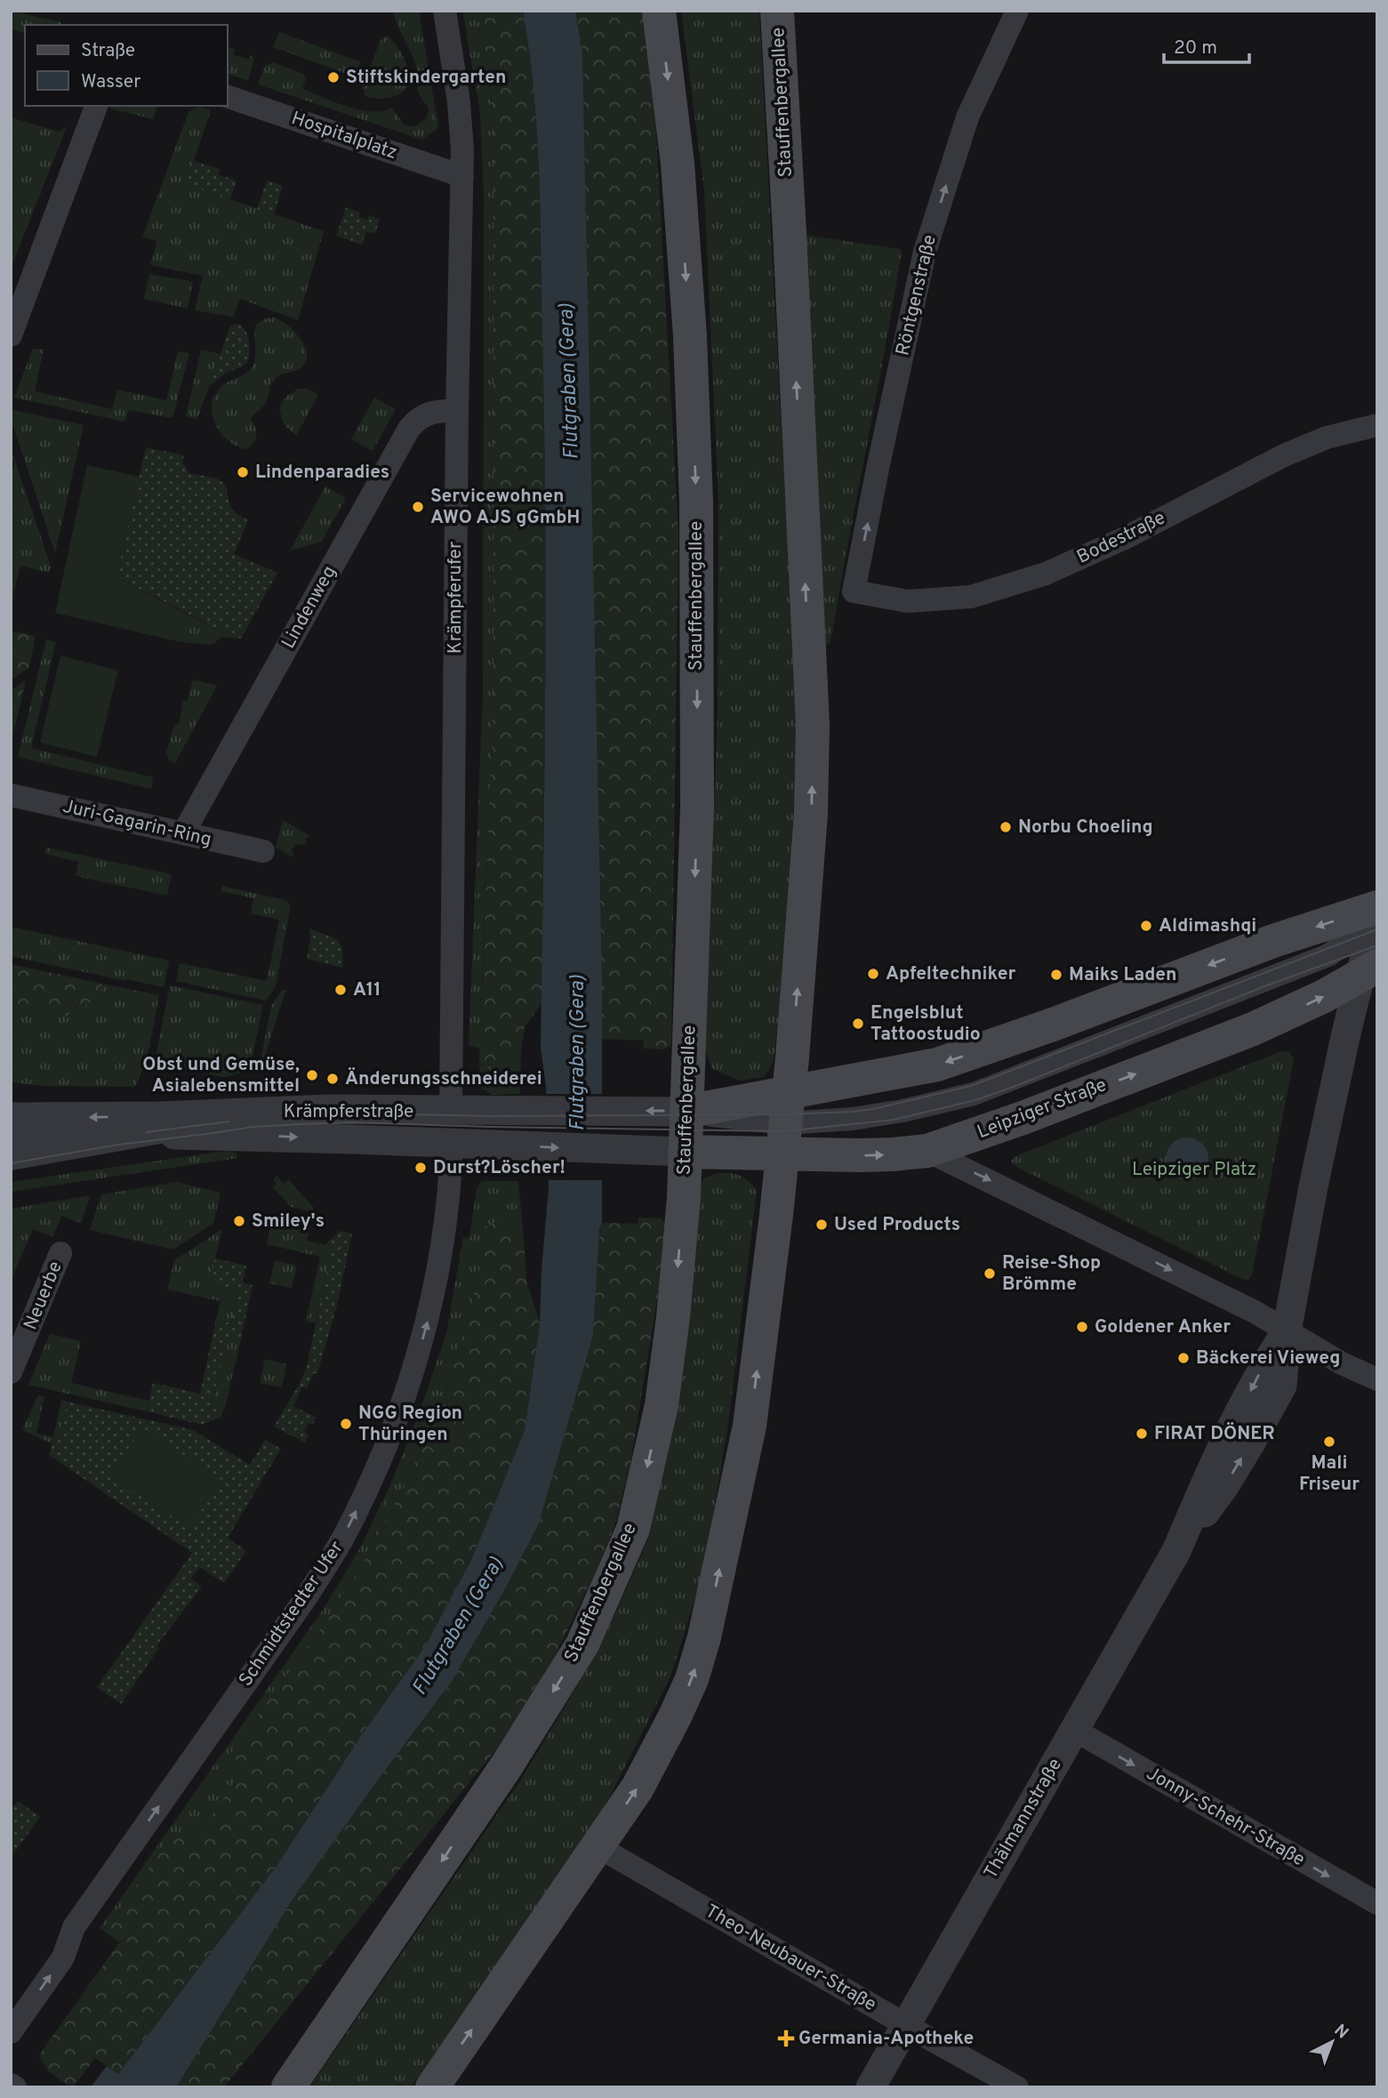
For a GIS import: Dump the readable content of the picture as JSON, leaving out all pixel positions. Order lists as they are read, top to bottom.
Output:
{
  "streets": {
    "main road": ["Stauffenbergallee", "Leipziger Straße"],
    "street": [
      "Hospitalplatz",
      "Röntgenstraße",
      "Bodestraße",
      "Krämpferufer",
      "Lindenweg",
      "Juri-Gagarin-Ring",
      "Krämpferstraße",
      "Neuerbe",
      "Schmidtstedter Ufer",
      "Jonny-Schehr-Straße",
      "Thälmannstraße",
      "Theo-Neubauer-Straße"
    ]
  },
  "crossings": [
    ["Stauffenbergallee", "Leipziger Straße"],
    ["Stauffenbergallee", "Krämpferstraße"],
    ["Stauffenbergallee", "Theo-Neubauer-Straße"],
    ["Hospitalplatz", "Krämpferufer"],
    ["Röntgenstraße", "Bodestraße"],
    ["Krämpferufer", "Lindenweg"],
    ["Krämpferufer", "Krämpferstraße"],
    ["Lindenweg", "Juri-Gagarin-Ring"],
    ["Leipziger Straße", "Krämpferstraße"],
    ["Krämpferstraße", "Schmidtstedter Ufer"],
    ["Jonny-Schehr-Straße", "Thälmannstraße"],
    ["Thälmannstraße", "Theo-Neubauer-Straße"]
  ],
  "one_way": ["Röntgenstraße", "Schmidtstedter Ufer", "Jonny-Schehr-Straße"],
  "water": ["Flutgraben (Gera)"],
  "parks": ["Leipziger Platz"],
  "places": {
    "other": [
      "Stiftskindergarten",
      "Lindenparadies",
      "Servicewohnen AWO AJS gGmbH",
      "Norbu Choeling",
      "Aldimashqi",
      "Apfeltechniker",
      "Maiks Laden",
      "A11",
      "Engelsblut Tattoostudio",
      "Obst und Gemüse, Asialebensmittel",
      "Änderungsschneiderei",
      "Durst?Löscher!",
      "Smiley's",
      "Used Products",
      "Reise-Shop Brömme",
      "Goldener Anker",
      "Bäckerei Vieweg",
      "NGG Region Thüringen",
      "FIRAT DÖNER",
      "Mali Friseur"
    ],
    "health": ["Germania-Apotheke"]
  },
  "legend": ["Straße", "Wasser"],
  "scale_bar": "20 m",
  "north": "top right"
}
